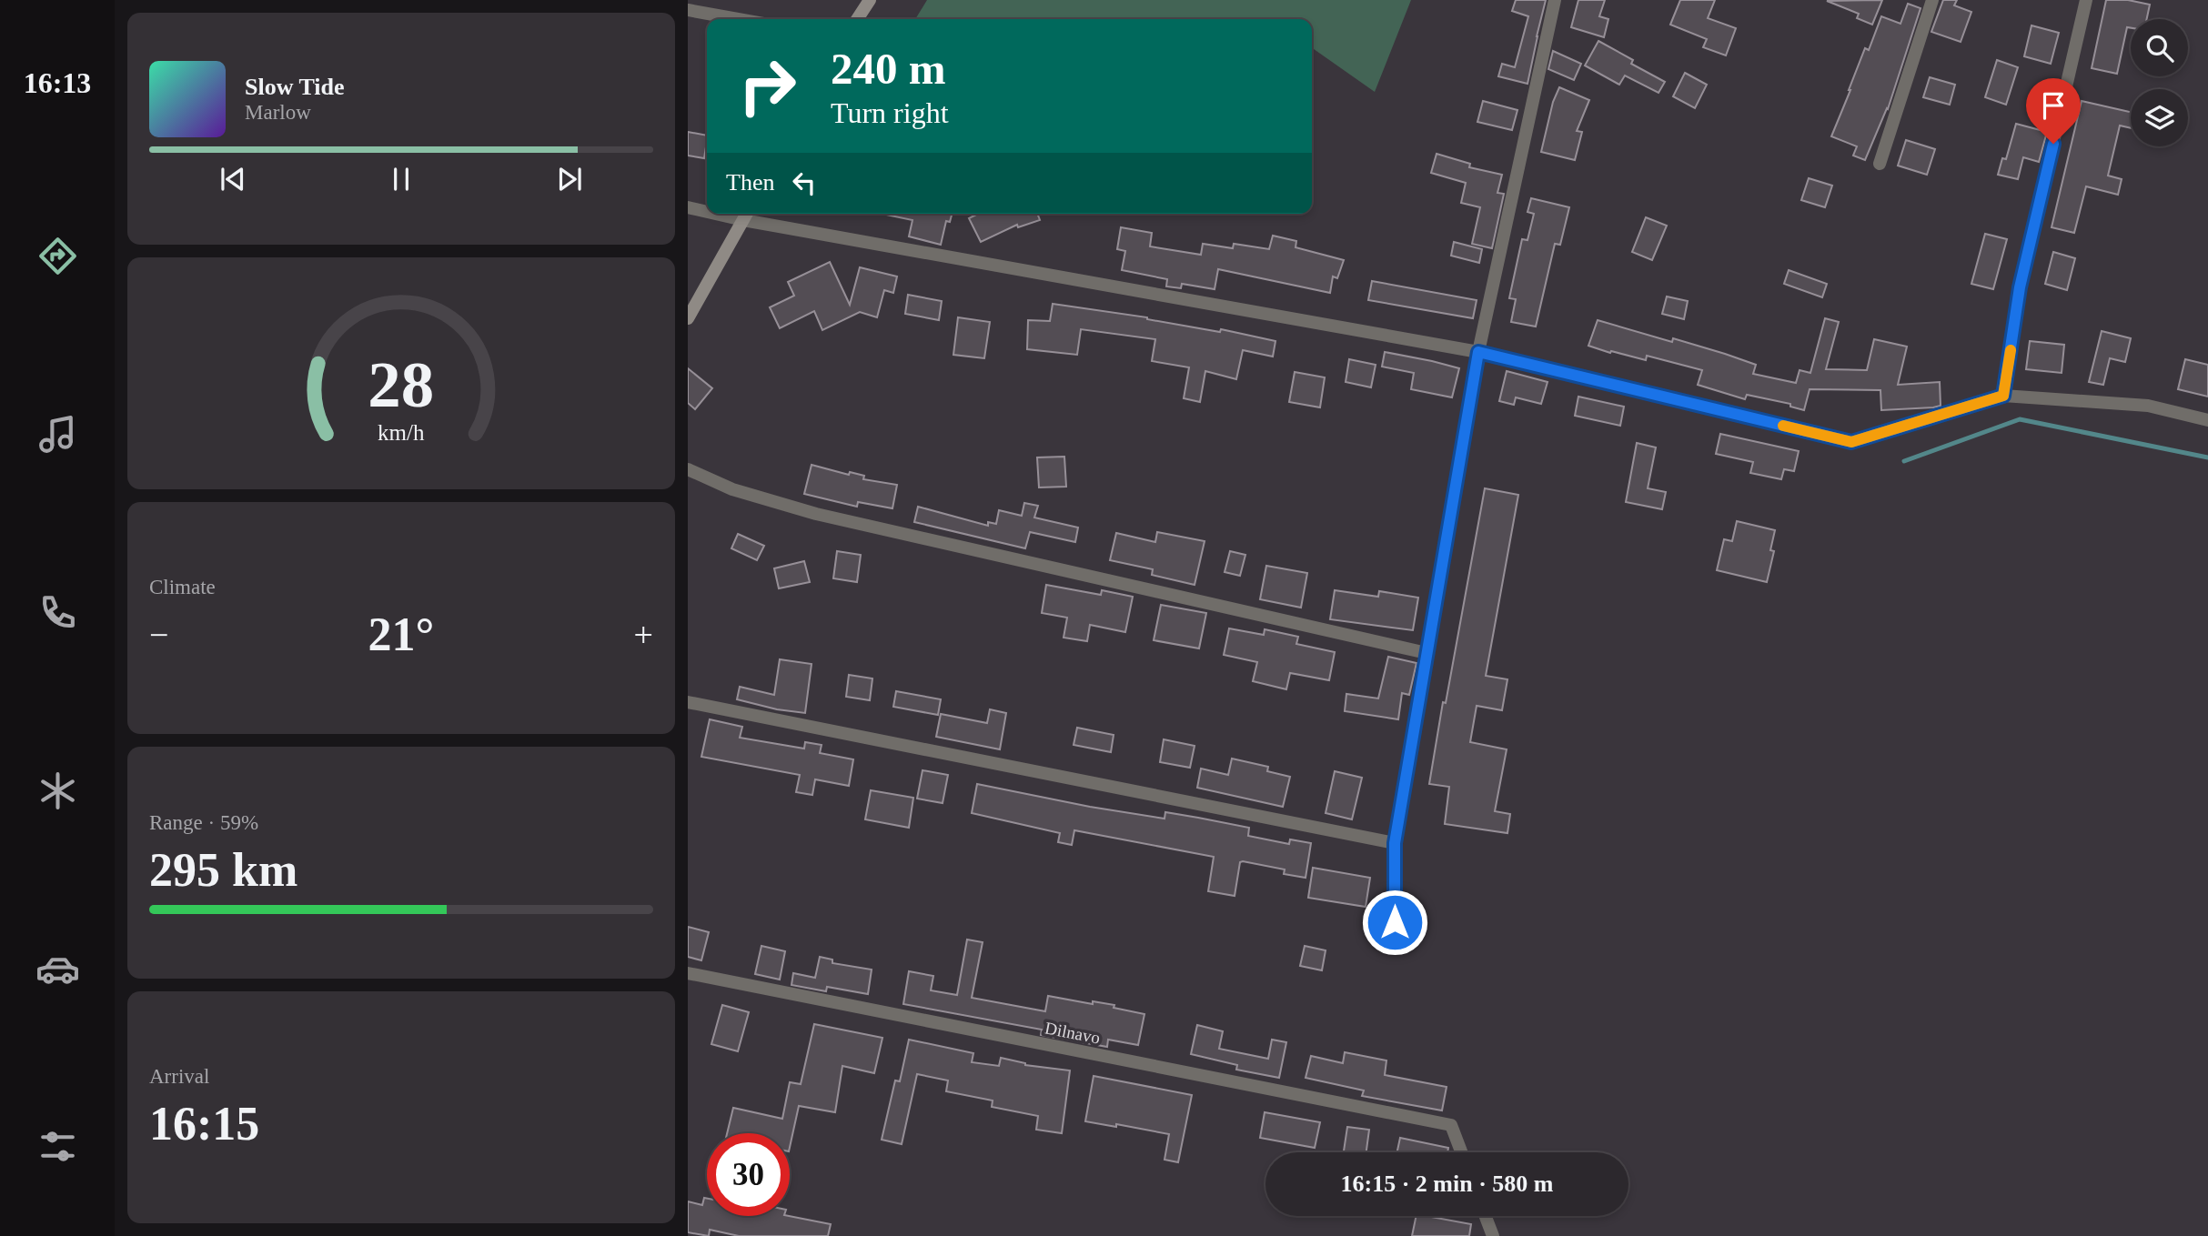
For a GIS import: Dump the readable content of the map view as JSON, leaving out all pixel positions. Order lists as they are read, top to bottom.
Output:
{
  "streets": {
    "street": ["Dilnavo"]
  },
  "page": {
    "tabs": "16:13",
    "turn": ["240 m", "Turn right"],
    "song": ["Slow Tide", "Marlow"],
    "then": "Then",
    "tile": [
      "Climate",
      ["Range · 59%", "295 km"],
      ["Arrival", "16:15"]
    ],
    "heat": ["−", "21°", "+"],
    "limit": "30",
    "trip": "16:15 · 2 min · 580 m",
    "gauge": ["28", "km/h"]
  }
}
